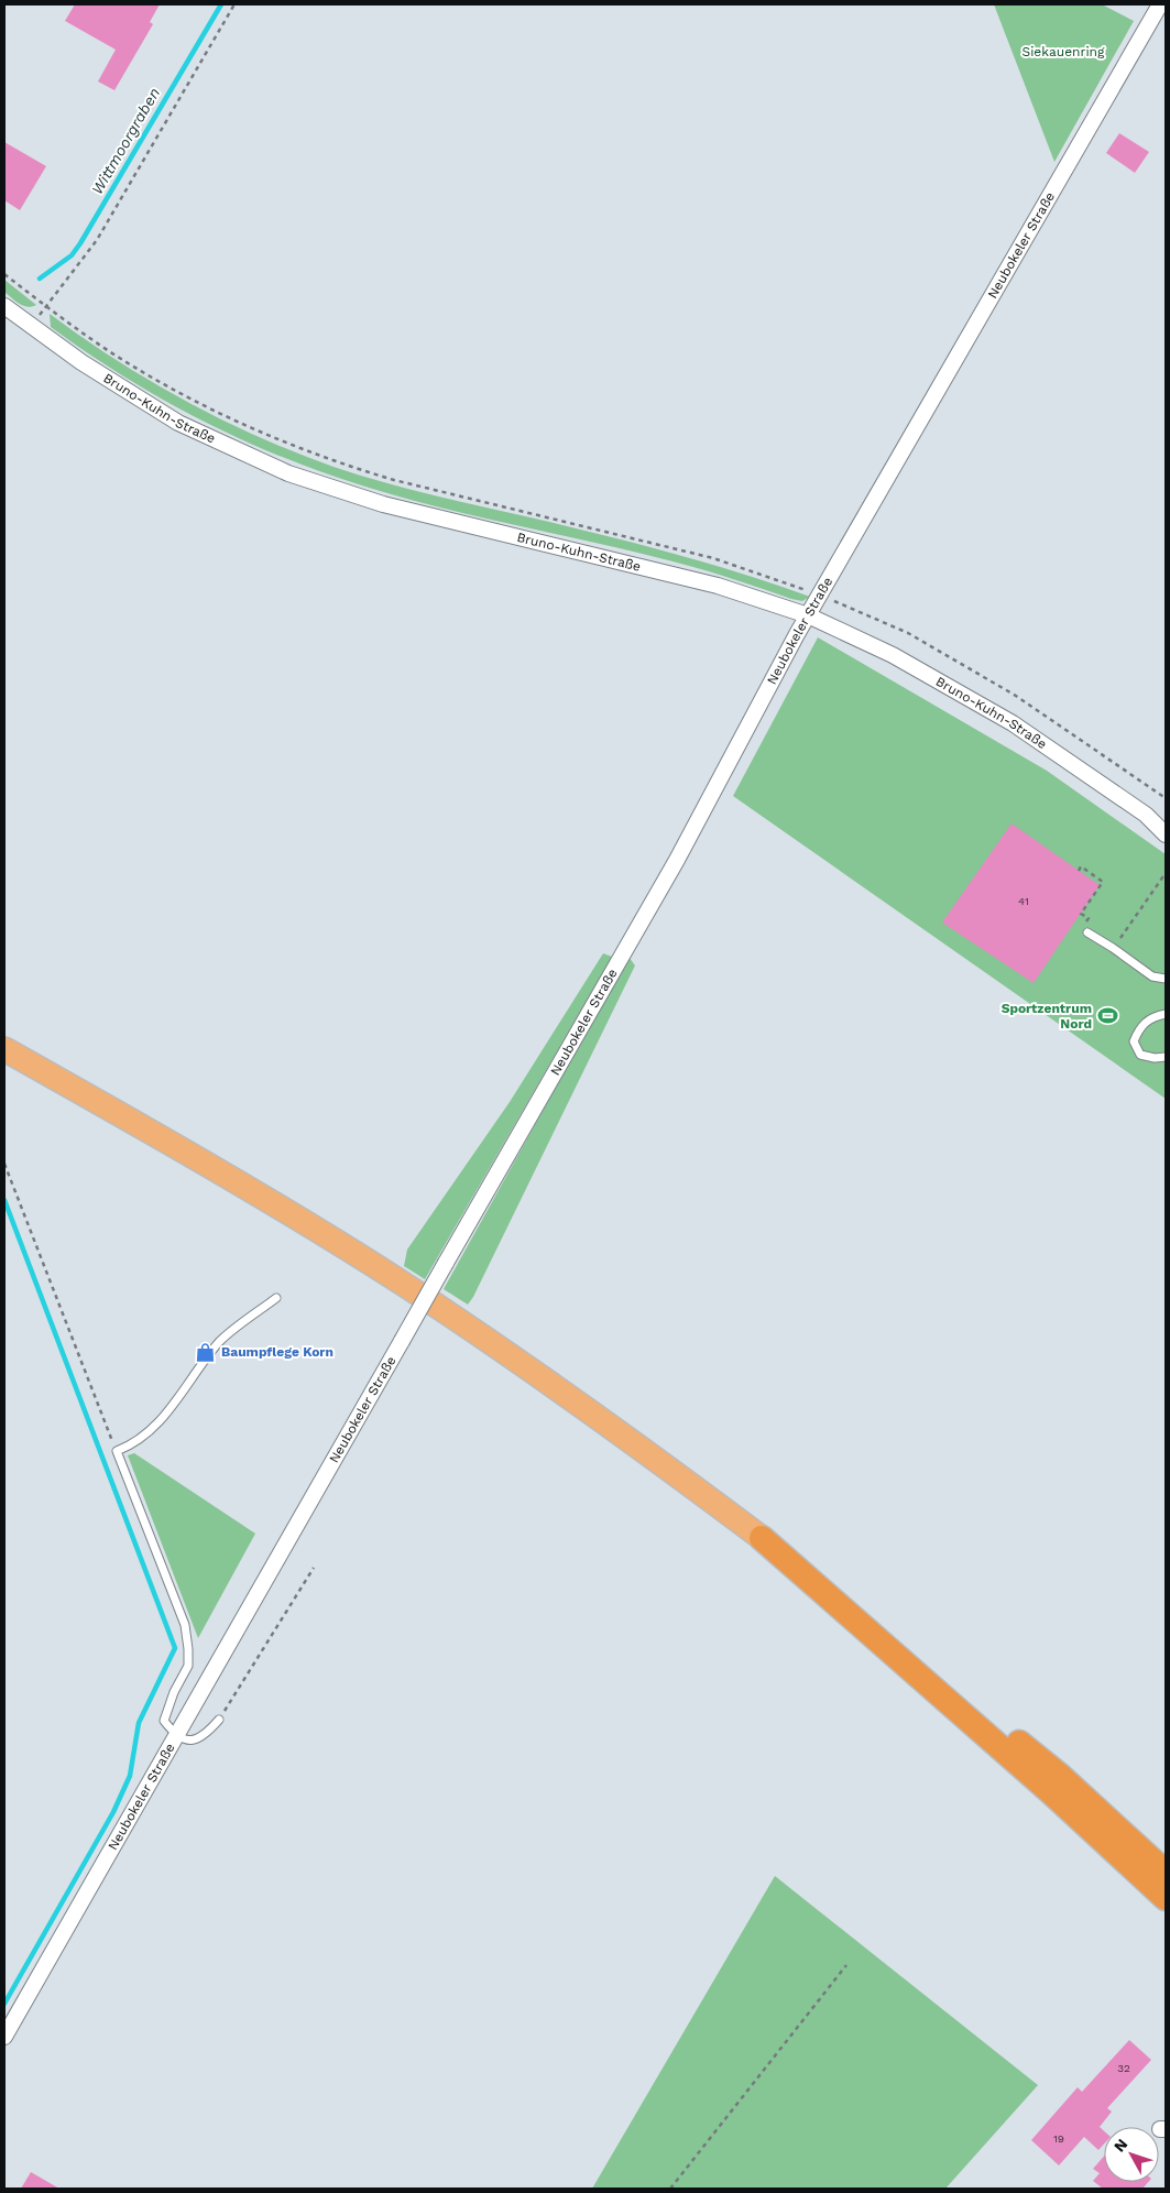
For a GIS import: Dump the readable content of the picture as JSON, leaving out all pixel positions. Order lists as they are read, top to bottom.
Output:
{
  "streets": {
    "street": ["Neubokeler Straße", "Bruno-Kuhn-Straße"]
  },
  "crossings": [
    ["Neubokeler Straße", "Bruno-Kuhn-Straße"]
  ],
  "water": ["Wittmoorgraben"],
  "parks": ["Siekauenring"],
  "places": {
    "sports": ["Sportzentrum Nord"],
    "shop": ["Baumpflege Korn"]
  },
  "house_numbers": ["41", "32", "19"],
  "north": "top left"
}
